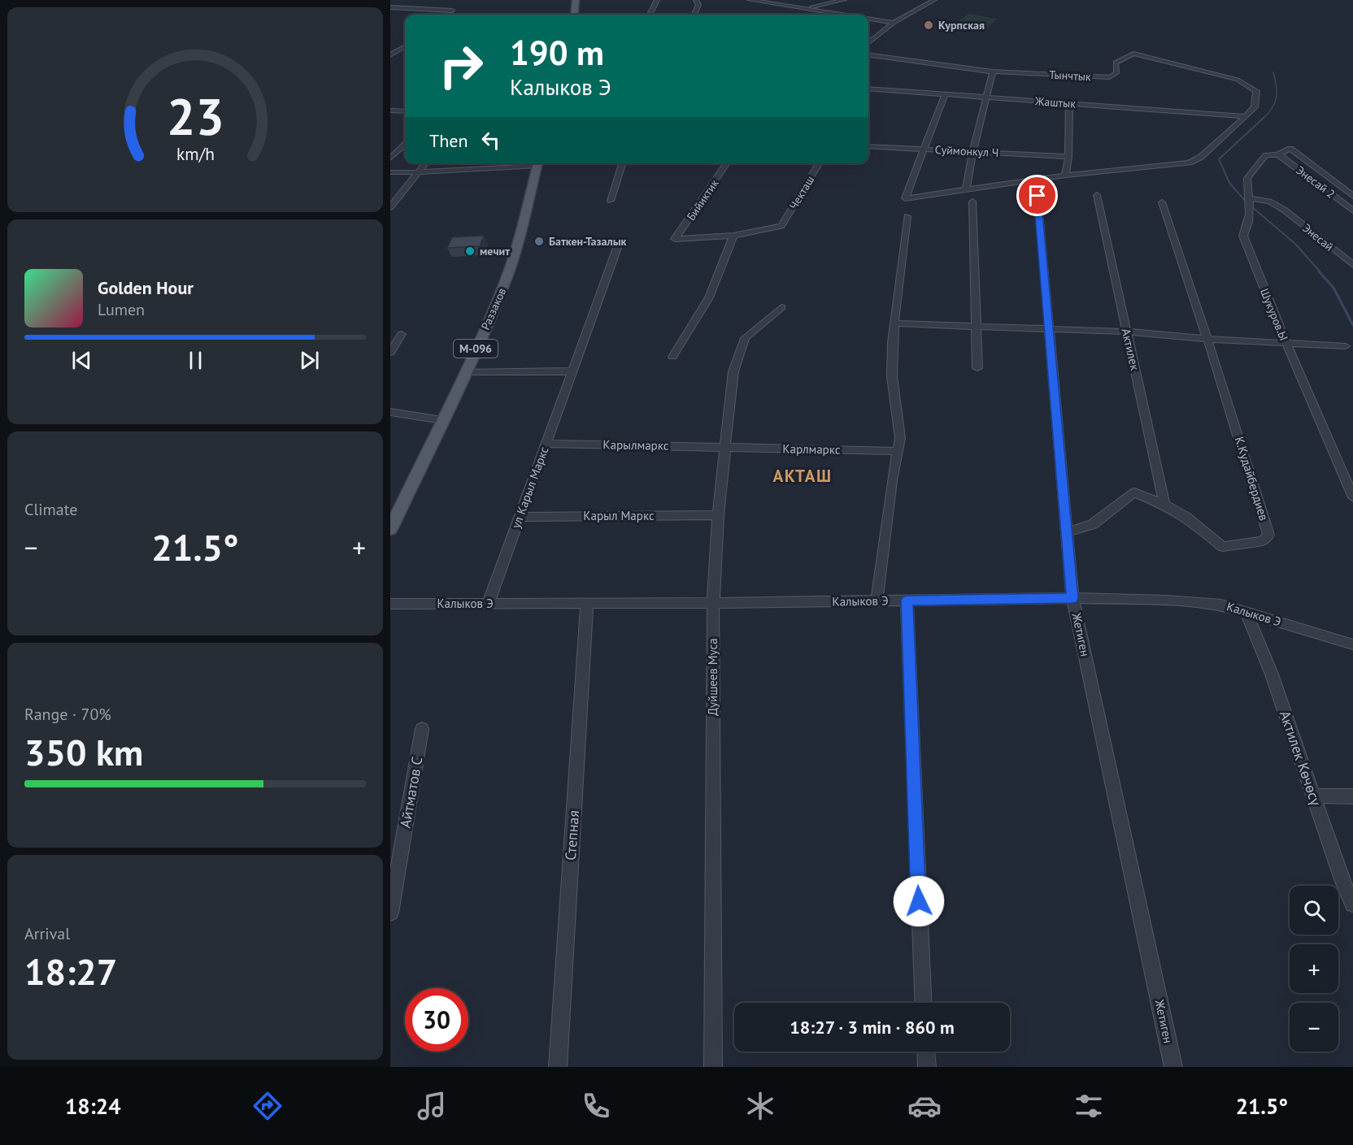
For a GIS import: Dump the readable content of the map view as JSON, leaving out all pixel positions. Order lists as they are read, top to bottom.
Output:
{
  "streets": {
    "main road": ["Раззаков", "М-096"],
    "street": [
      "Тынчтык",
      "Жаштык",
      "Суймонкул Ч",
      "Энесай 2",
      "Чекташ",
      "Бийиктик",
      "Энесай",
      "Шукуров.Ы",
      "Актилек",
      "Карылмаркс",
      "Карлмаркс",
      "К.Кудайбердиев",
      "ул Карыл Маркс",
      "Карыл Маркс",
      "Калыков Э",
      "Жетиген",
      "Дуйшеев Муса",
      "Актилек Көчөсү",
      "Айтматов С",
      "Степная"
    ]
  },
  "crossings": [
    ["Тынчтык", "Жаштык"],
    ["Энесай 2", "Шукуров.Ы"],
    ["Чекташ", "Бийиктик"],
    ["Энесай", "Шукуров.Ы"],
    ["Актилек", "К.Кудайбердиев"],
    ["Карылмаркс", "Карлмаркс"],
    ["Карылмаркс", "ул Карыл Маркс"],
    ["Карылмаркс", "Дуйшеев Муса"],
    ["Карлмаркс", "Дуйшеев Муса"],
    ["К.Кудайбердиев", "Жетиген"],
    ["ул Карыл Маркс", "Карыл Маркс"],
    ["ул Карыл Маркс", "Калыков Э"],
    ["Карыл Маркс", "Дуйшеев Муса"],
    ["Калыков Э", "Жетиген"],
    ["Калыков Э", "Дуйшеев Муса"],
    ["Калыков Э", "Актилек Көчөсү"],
    ["Калыков Э", "Степная"]
  ],
  "districts": ["АКТАШ"],
  "places": ["Курпская", "Баткен-Тазалык", "мечит"],
  "page": {
    "turn": ["190 m", "Калыков Э"],
    "then": "Then",
    "song": ["Golden Hour", "Lumen"],
    "tile": [
      "Climate",
      ["Range · 70%", "350 km"],
      ["Arrival", "18:27"]
    ],
    "heat": ["−", "21.5°", "+"],
    "map_buttons": ["+", "−"],
    "limit": "30",
    "trip": "18:27 · 3 min · 860 m",
    "tabs": ["18:24", "21.5°"],
    "gauge": ["23", "km/h"]
  }
}
